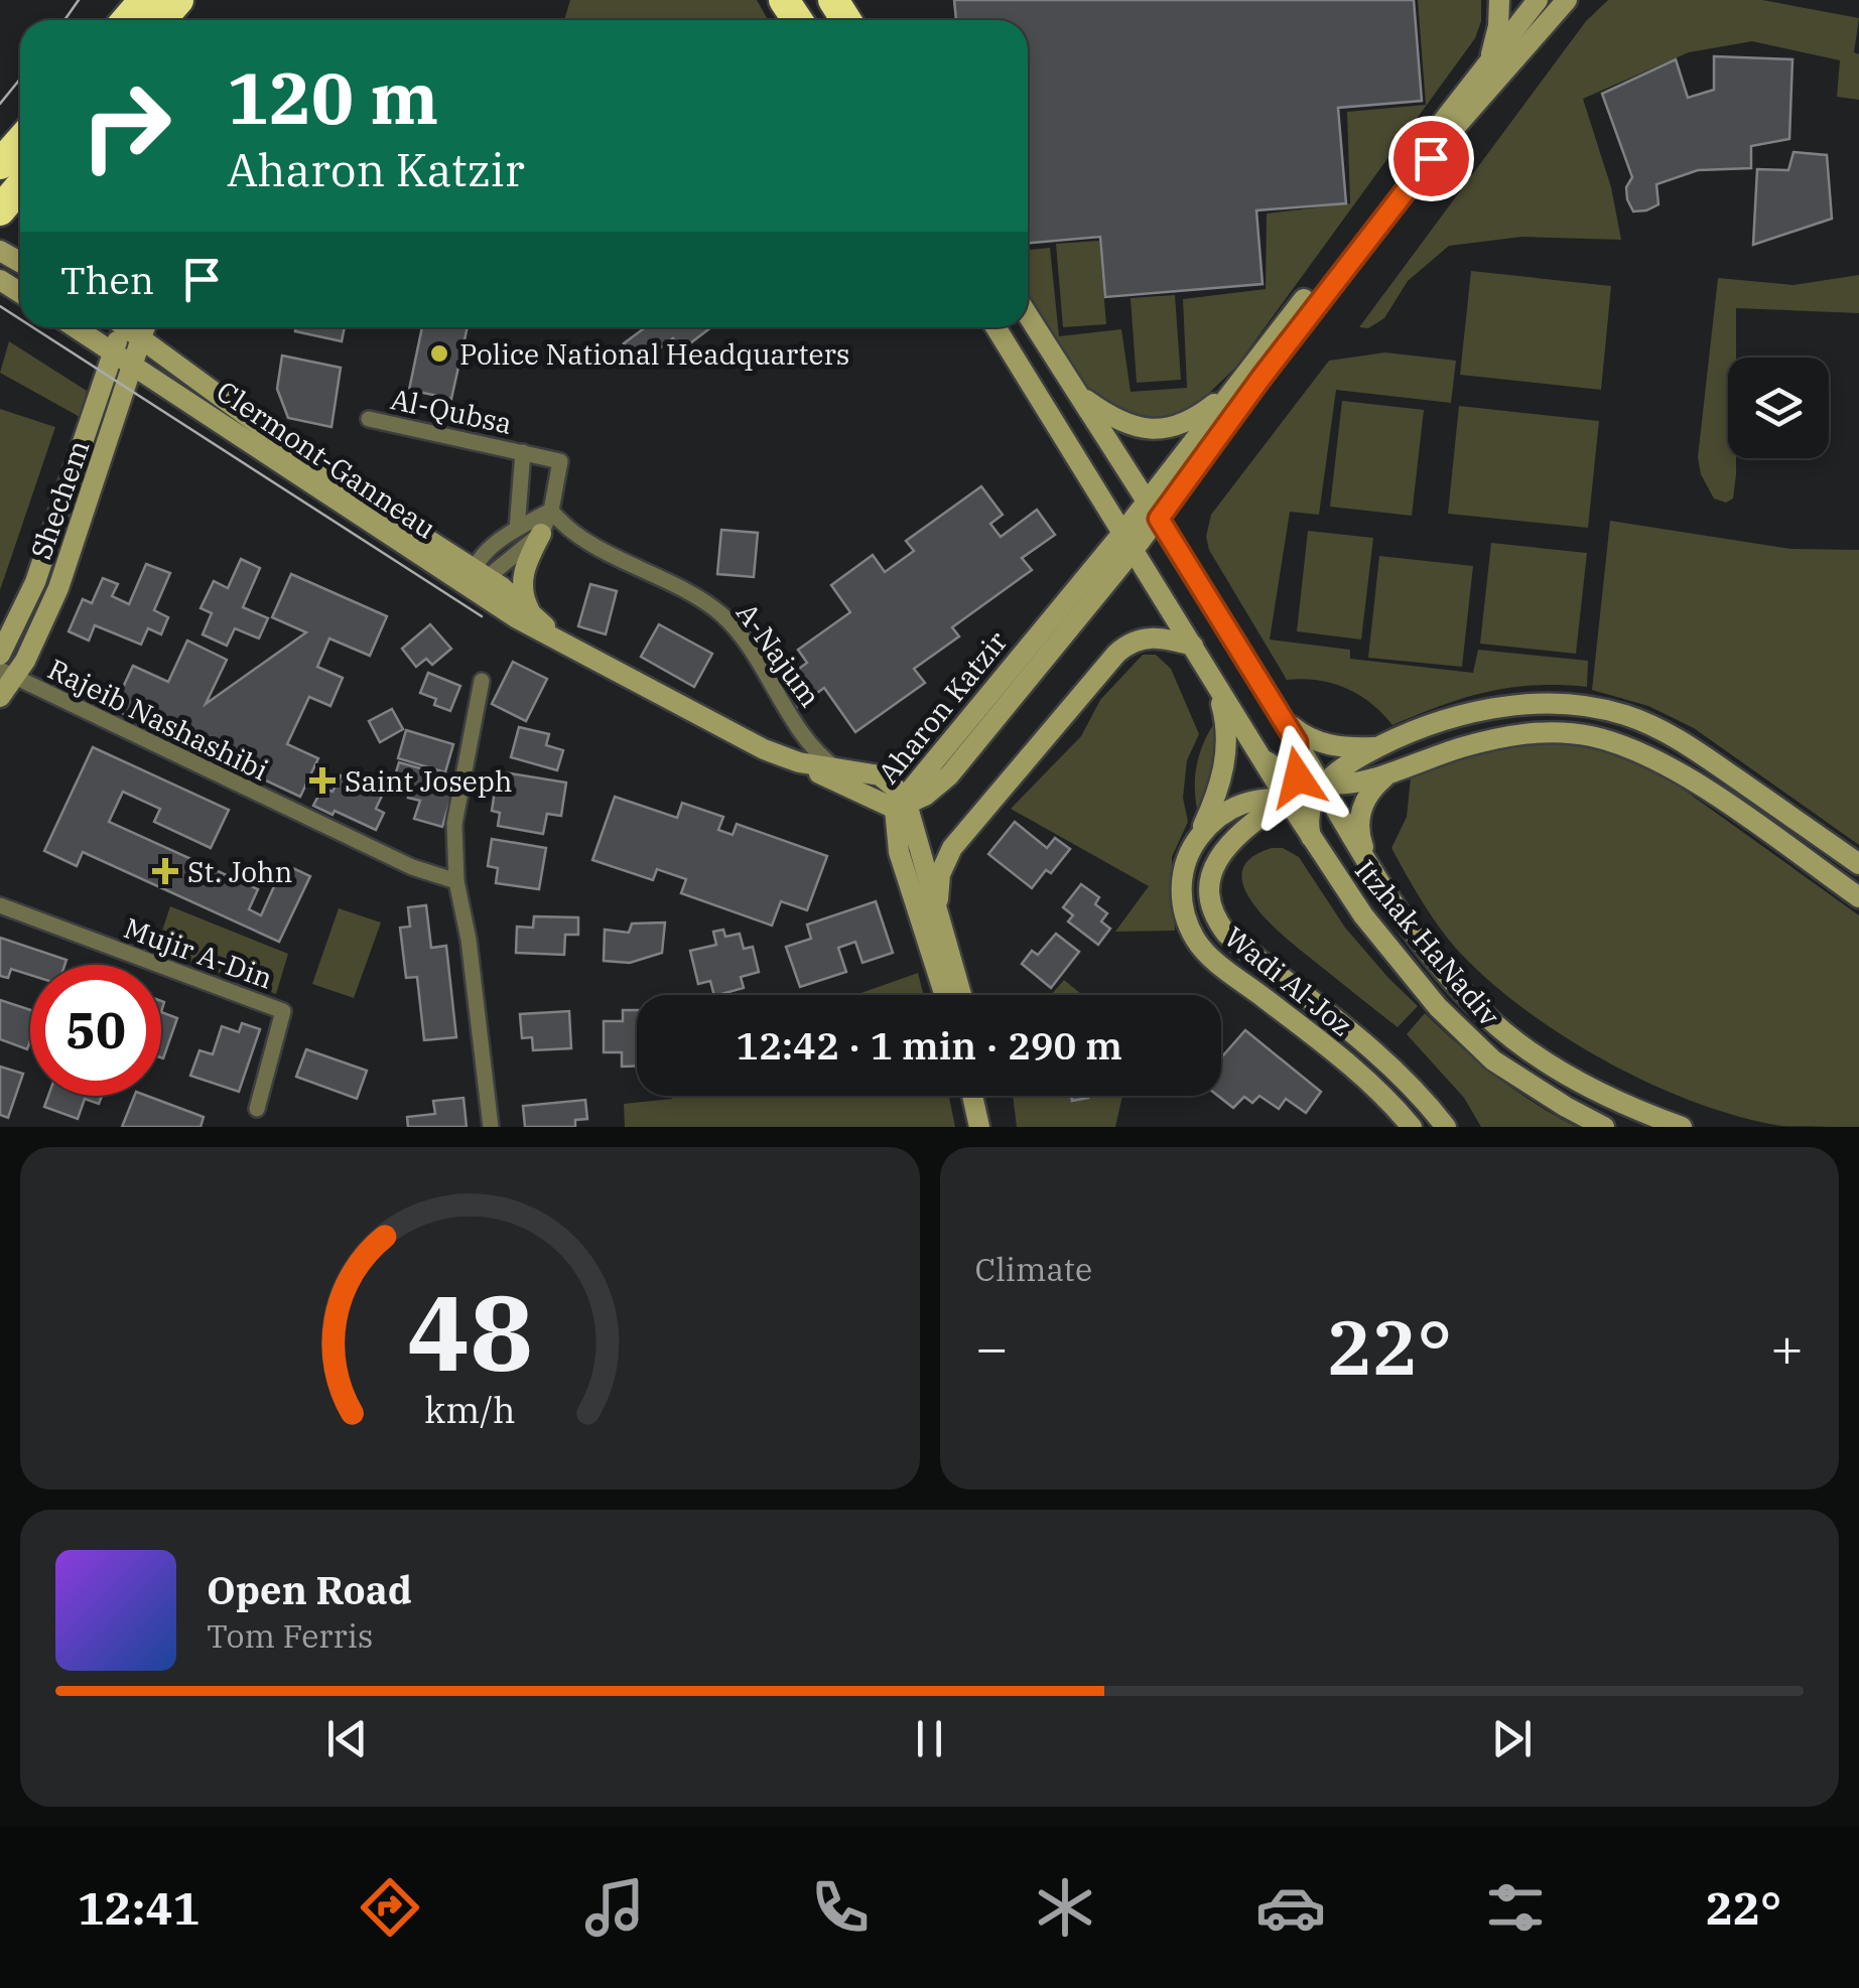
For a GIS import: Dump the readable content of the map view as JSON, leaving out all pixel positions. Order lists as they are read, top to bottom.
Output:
{
  "streets": {
    "street": [
      "Al-Qubsa",
      "Clermont-Ganneau",
      "Shechem",
      "A-Najum",
      "Aharon Katzir",
      "Rajeib Nashashibi",
      "Itzhak HaNadiv",
      "Mujir A-Din",
      "Wadi Al-Joz"
    ]
  },
  "crossings": [
    ["Al-Qubsa", "A-Najum"],
    ["Clermont-Ganneau", "Shechem"],
    ["Clermont-Ganneau", "A-Najum"],
    ["Clermont-Ganneau", "Aharon Katzir"],
    ["Shechem", "Rajeib Nashashibi"],
    ["Aharon Katzir", "Itzhak HaNadiv"],
    ["Itzhak HaNadiv", "Wadi Al-Joz"]
  ],
  "places": {
    "other": ["Police National Headquarters"],
    "health": ["Saint Joseph", "St. John"]
  },
  "page": {
    "turn": ["120 m", "Aharon Katzir"],
    "then": "Then",
    "limit": "50",
    "trip": "12:42 · 1 min · 290 m",
    "tile": "Climate",
    "heat": ["−", "22°", "+"],
    "song": ["Open Road", "Tom Ferris"],
    "tabs": ["12:41", "22°"],
    "gauge": ["48", "km/h"]
  }
}
